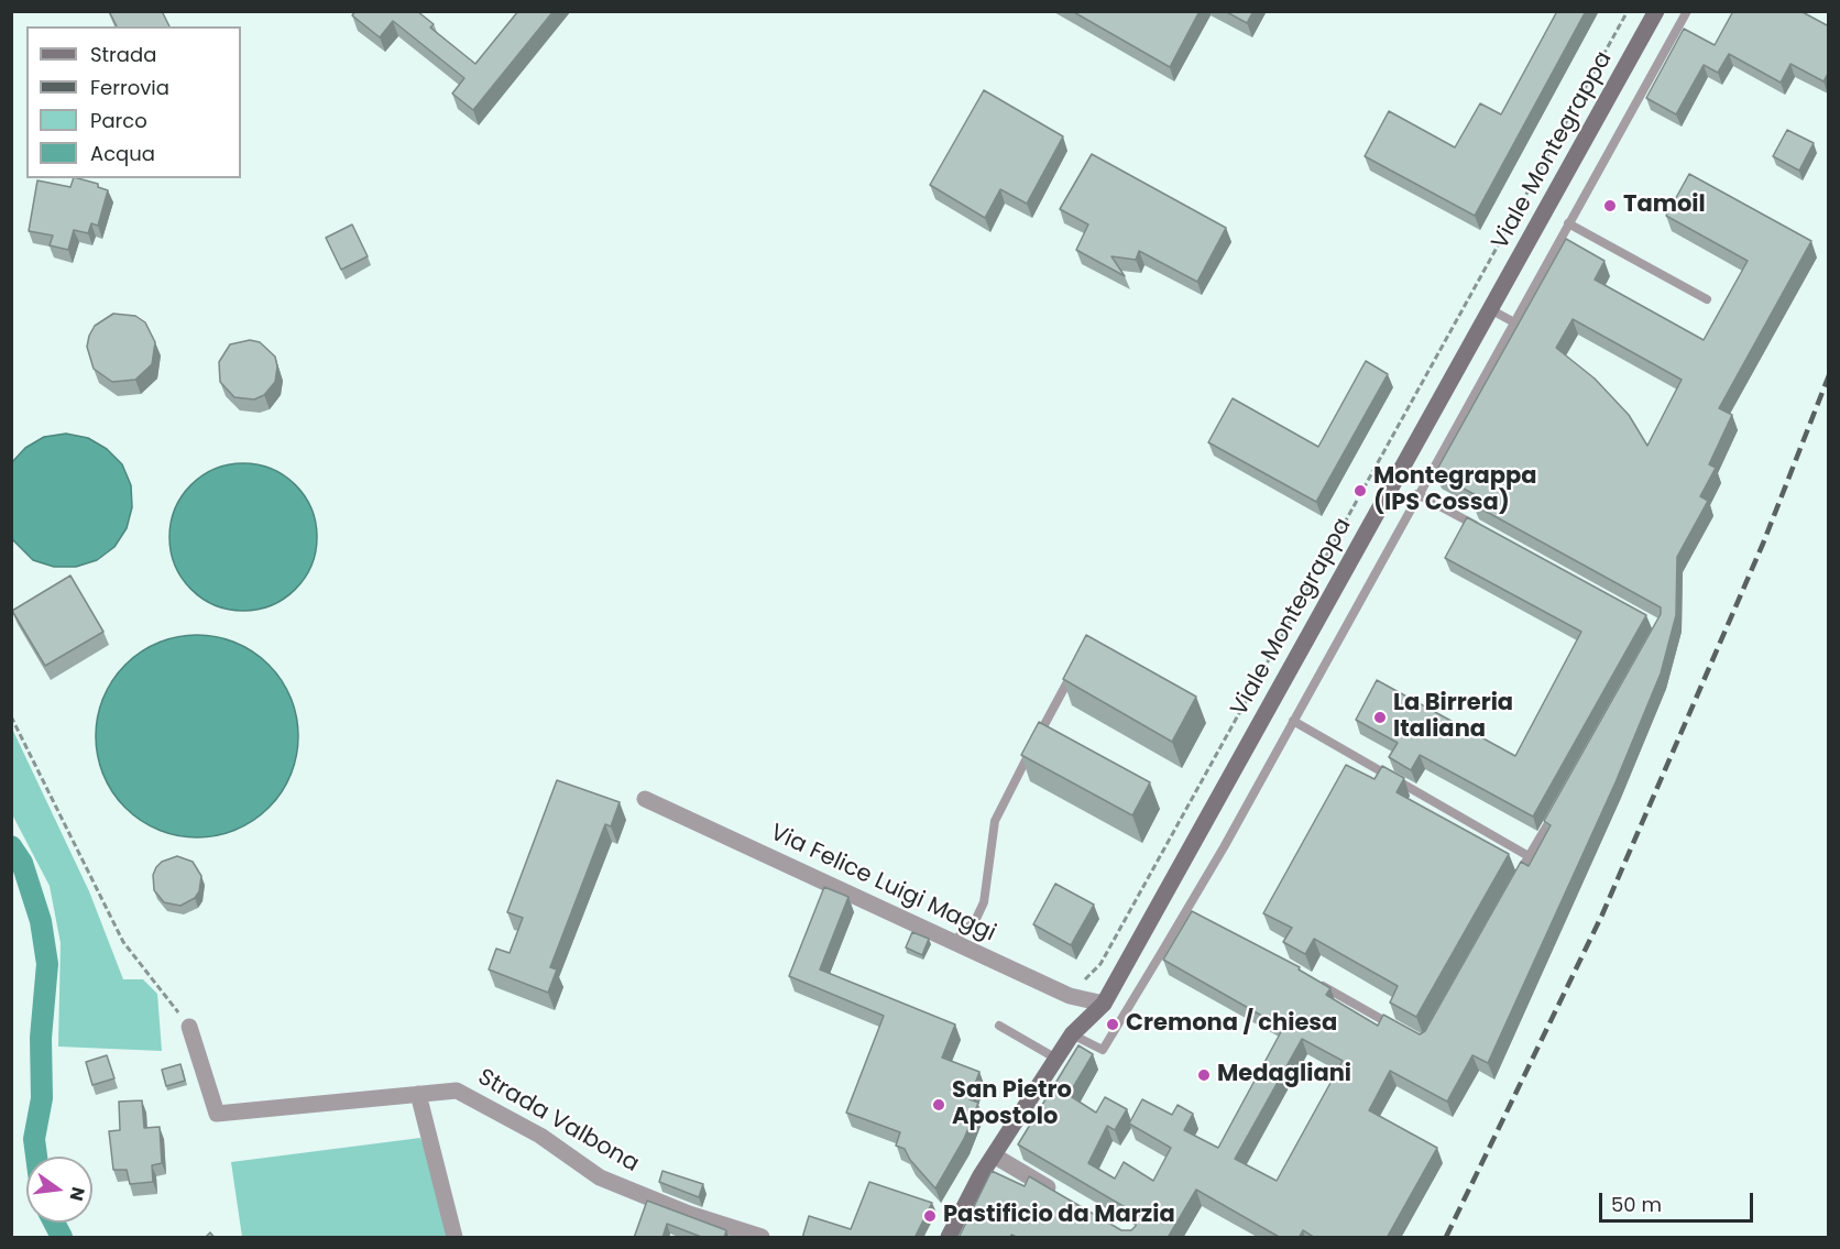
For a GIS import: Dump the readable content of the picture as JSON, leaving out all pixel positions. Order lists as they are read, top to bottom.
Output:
{
  "streets": {
    "main road": ["Viale Montegrappa"],
    "street": ["Via Felice Luigi Maggi", "Strada Valbona"]
  },
  "crossings": [
    ["Viale Montegrappa", "Via Felice Luigi Maggi"]
  ],
  "places": [
    "Tamoil",
    "Montegrappa (IPS Cossa)",
    "La Birreria Italiana",
    "Cremona / chiesa",
    "Medagliani",
    "San Pietro Apostolo",
    "Pastificio da Marzia"
  ],
  "legend": [
    "Strada",
    "Ferrovia",
    "Parco",
    "Acqua"
  ],
  "scale_bar": "50 m",
  "north": "right"
}
